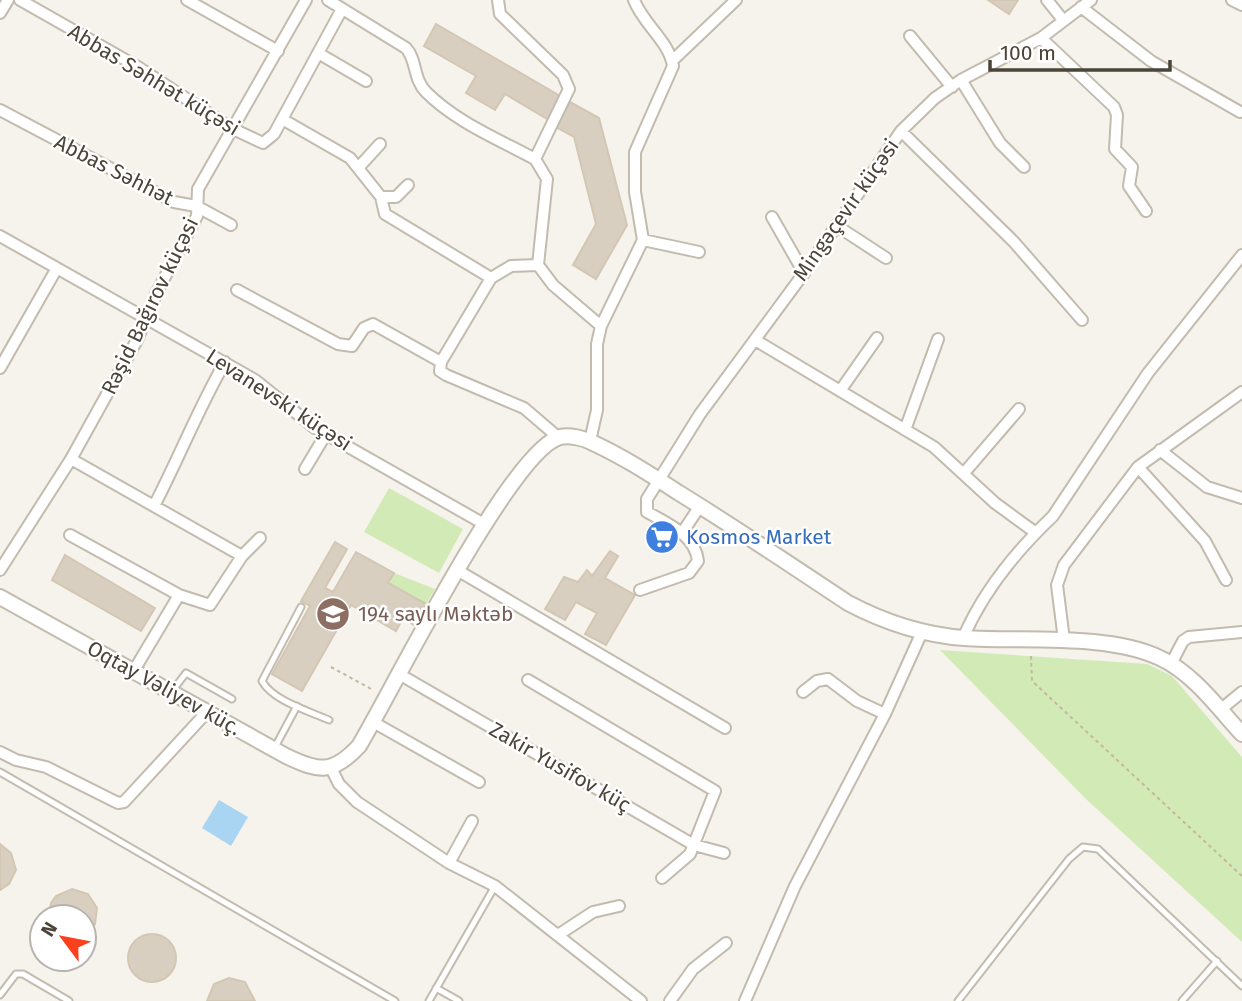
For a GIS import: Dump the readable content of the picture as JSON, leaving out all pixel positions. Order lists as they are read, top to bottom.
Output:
{
  "streets": {
    "street": [
      "Abbas Səhhət küçəsi",
      "Abbas Səhhət",
      "Mingəçevir küçəsi",
      "Rəşid Bağırov küçəsi",
      "Levanevski küçəsi",
      "Oqtay Vəliyev küç.",
      "Zakir Yusifov küç"
    ]
  },
  "crossings": [
    ["Abbas Səhhət küçəsi", "Rəşid Bağırov küçəsi"],
    ["Abbas Səhhət", "Rəşid Bağırov küçəsi"],
    ["Rəşid Bağırov küçəsi", "Levanevski küçəsi"]
  ],
  "places": {
    "supermarket": ["Kosmos Market"],
    "school or university": ["194 saylı Məktəb"]
  },
  "scale_bar": "100 m",
  "north": "top left"
}
